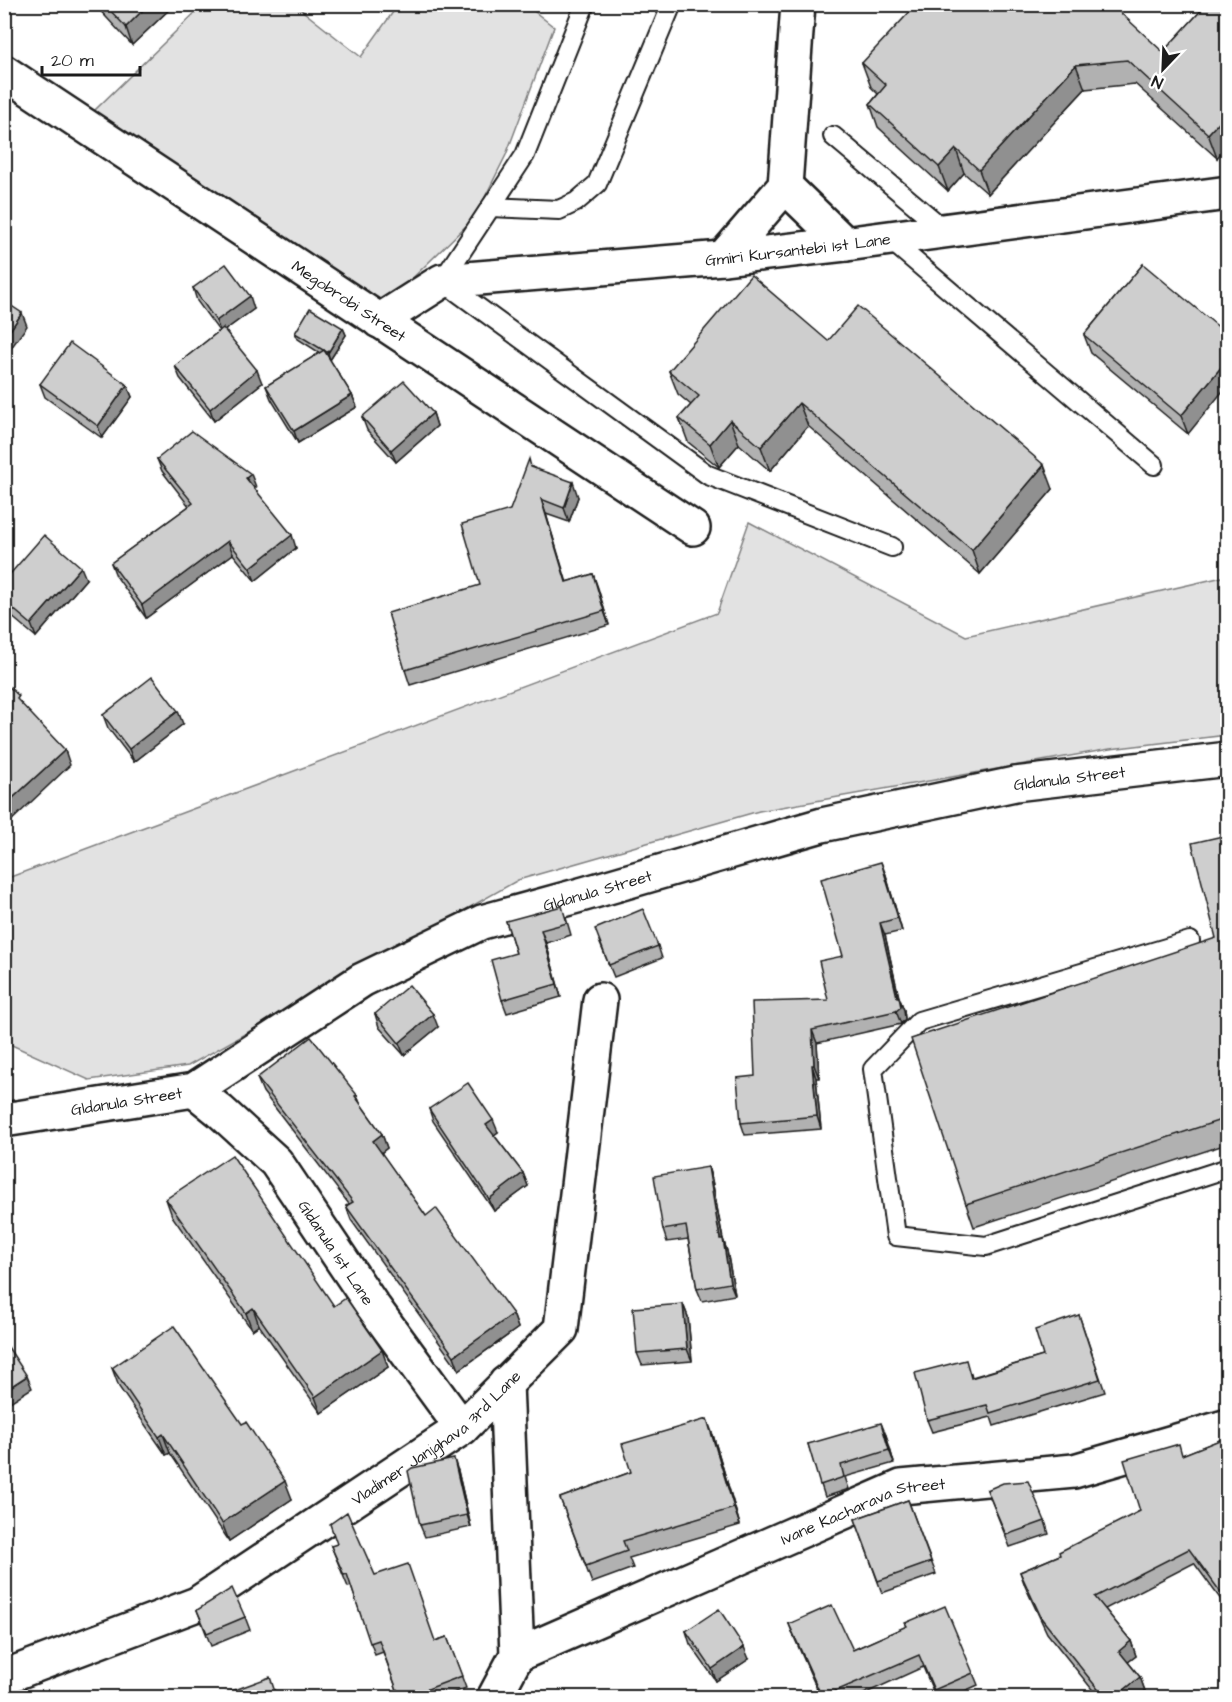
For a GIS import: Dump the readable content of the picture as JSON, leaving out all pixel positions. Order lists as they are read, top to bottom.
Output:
{
  "streets": {
    "street": [
      "Gmiri Kursantebi 1st Lane",
      "Megobrobi Street",
      "Gldanula Street",
      "Gldanula 1st Lane",
      "Vladimer Janjghava 3rd Lane",
      "Ivane Kacharava Street"
    ]
  },
  "crossings": [
    ["Gmiri Kursantebi 1st Lane", "Megobrobi Street"],
    ["Gldanula Street", "Gldanula 1st Lane"],
    ["Gldanula 1st Lane", "Vladimer Janjghava 3rd Lane"]
  ],
  "scale_bar": "20 m",
  "north": "bottom left"
}
